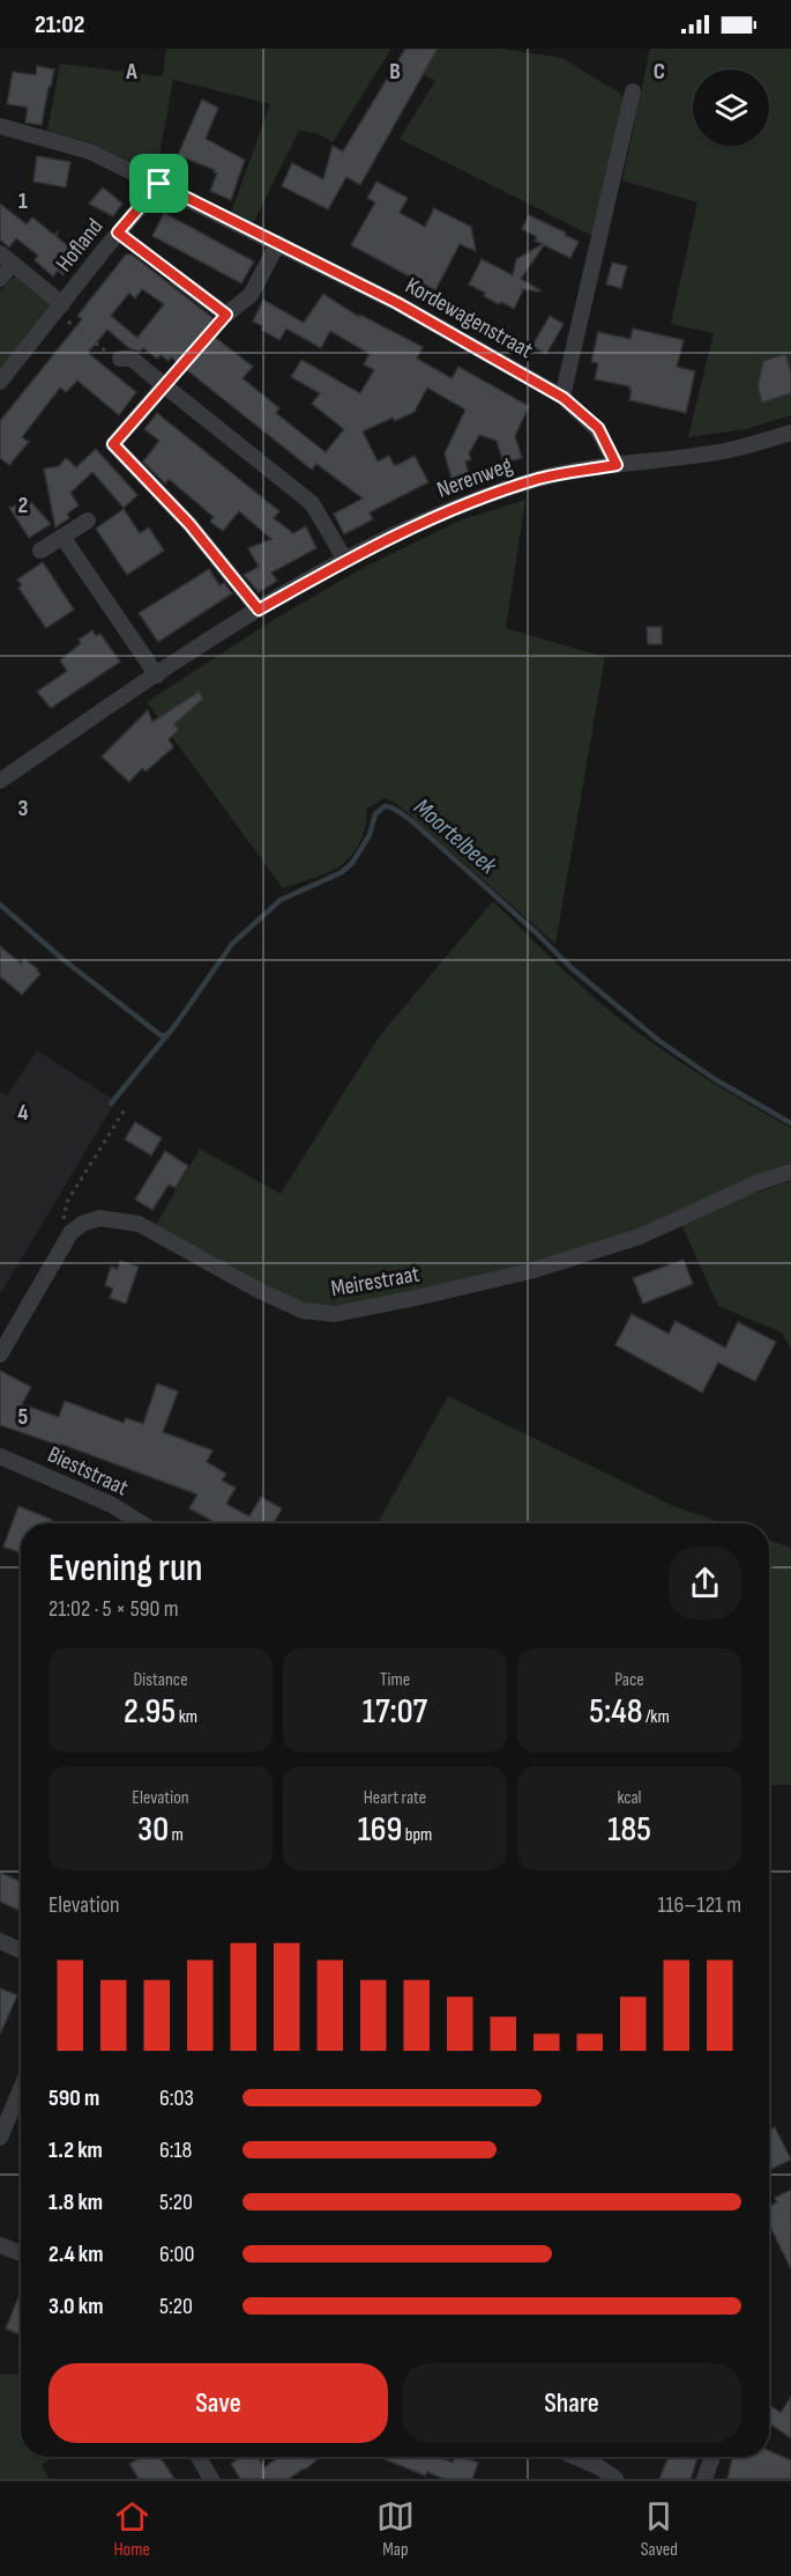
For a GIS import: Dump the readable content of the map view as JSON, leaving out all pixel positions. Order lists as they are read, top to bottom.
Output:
{
  "streets": {
    "street": [
      "Hofland",
      "Kordewagenstraat",
      "Nerenweg",
      "Meirestraat",
      "Bieststraat"
    ]
  },
  "crossings": [
    ["Hofland", "Kordewagenstraat"],
    ["Kordewagenstraat", "Nerenweg"]
  ],
  "water": ["Moortelbeek"],
  "page": {
    "status": "21:02",
    "heading": ["Evening run", "21:02 · 5 × 590 m"],
    "stats": [
      ["Distance", "2.95 km"],
      ["Time", "17:07"],
      ["Pace", "5:48 /km"],
      ["Elevation", "30 m"],
      ["Heart rate", "169 bpm"],
      ["kcal", "185"]
    ],
    "chart": ["Elevation", "116–121 m"],
    "list": [
      {
        "name": "590 m",
        "note": "6:03"
      },
      {
        "name": "1.2 km",
        "note": "6:18"
      },
      {
        "name": "1.8 km",
        "note": "5:20"
      },
      {
        "name": "2.4 km",
        "note": "6:00"
      },
      {
        "name": "3.0 km",
        "note": "5:20"
      }
    ],
    "buttons": ["Save", "Share"],
    "tabs": ["Home", "Map", "Saved"]
  },
  "grid": {
    "columns": ["A", "B", "C"],
    "rows": [
      "1",
      "2",
      "3",
      "4",
      "5"
    ]
  }
}
